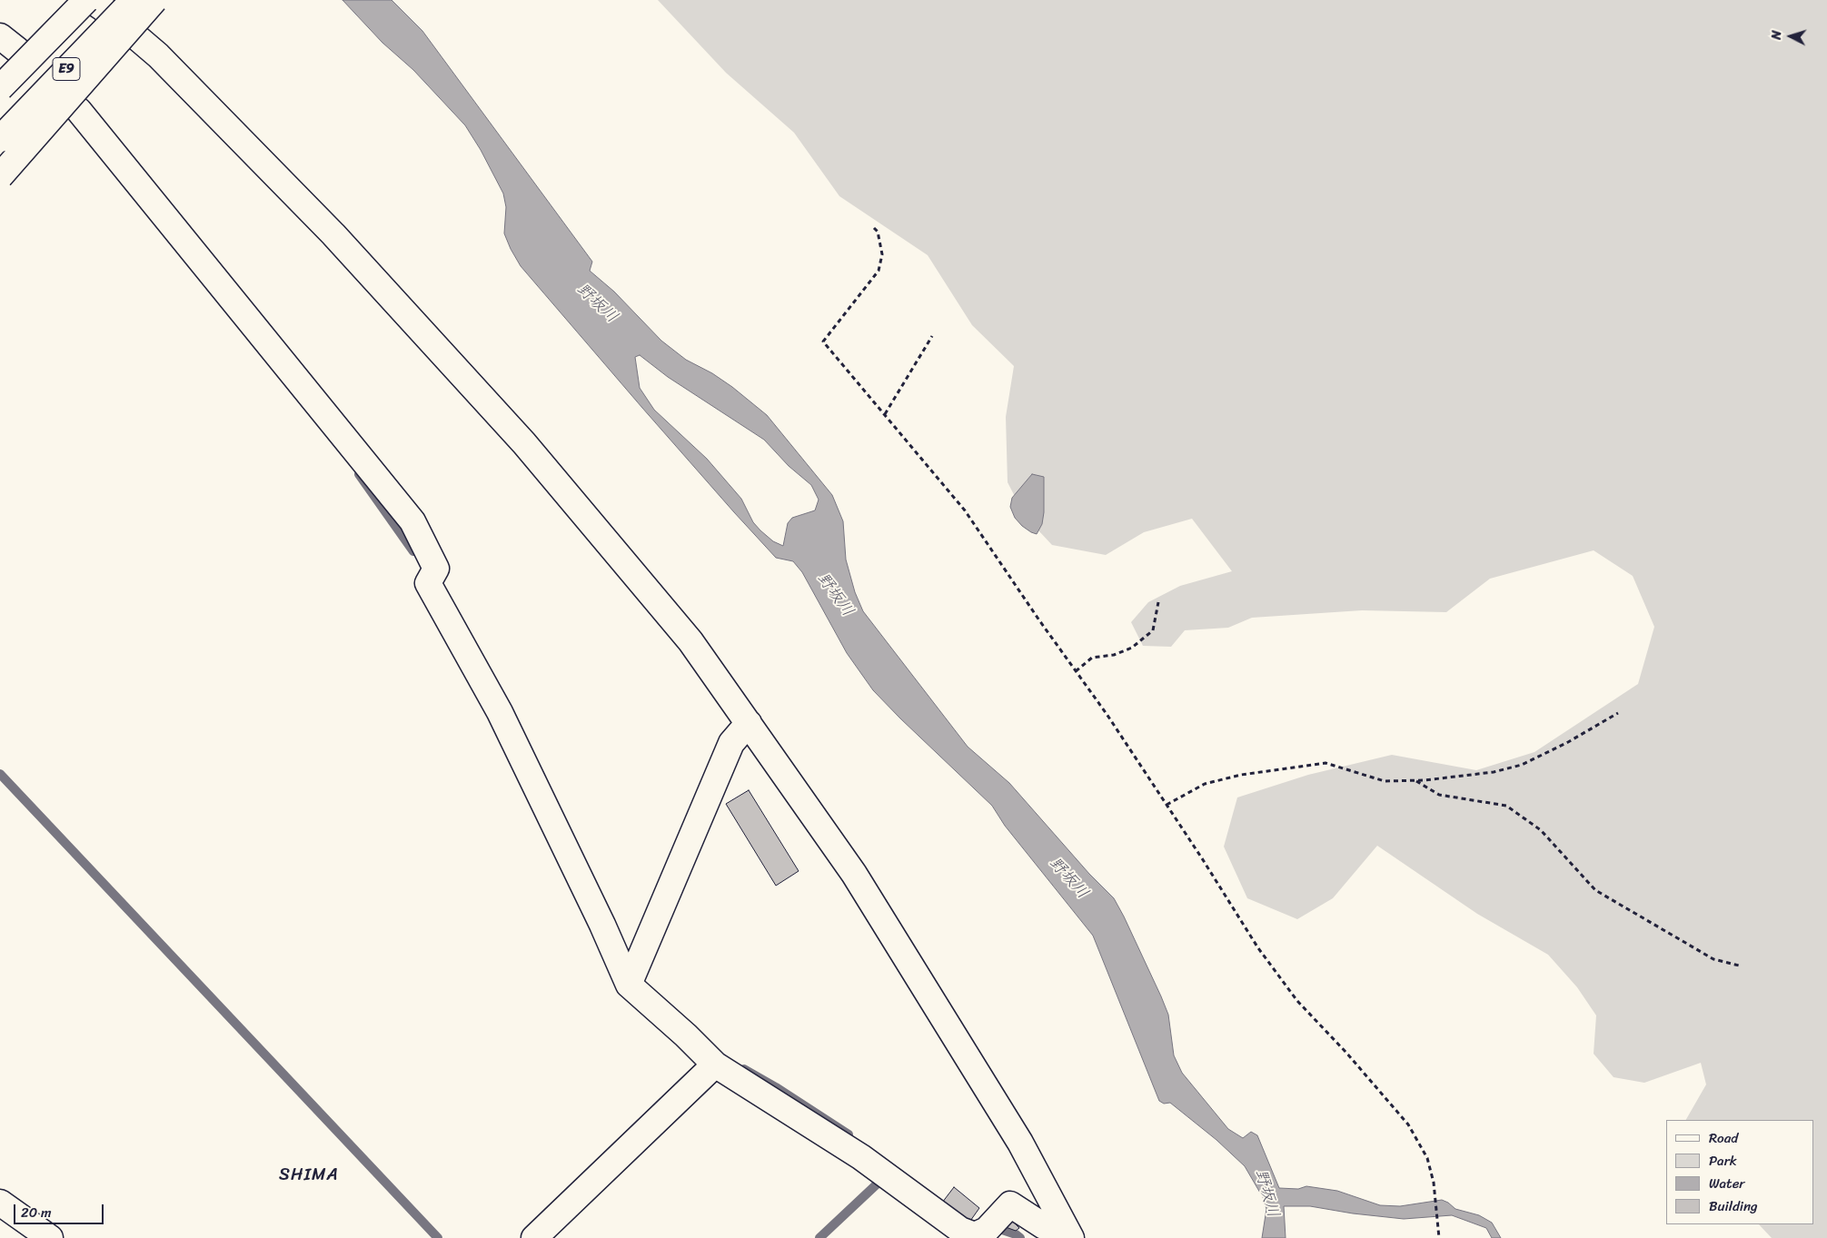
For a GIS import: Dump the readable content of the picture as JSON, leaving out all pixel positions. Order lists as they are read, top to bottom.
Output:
{
  "streets": {
    "main road": ["E9"]
  },
  "districts": ["SHIMA"],
  "water": ["野坂川"],
  "legend": [
    "Road",
    "Park",
    "Water",
    "Building"
  ],
  "scale_bar": "20 m",
  "north": "left"
}
